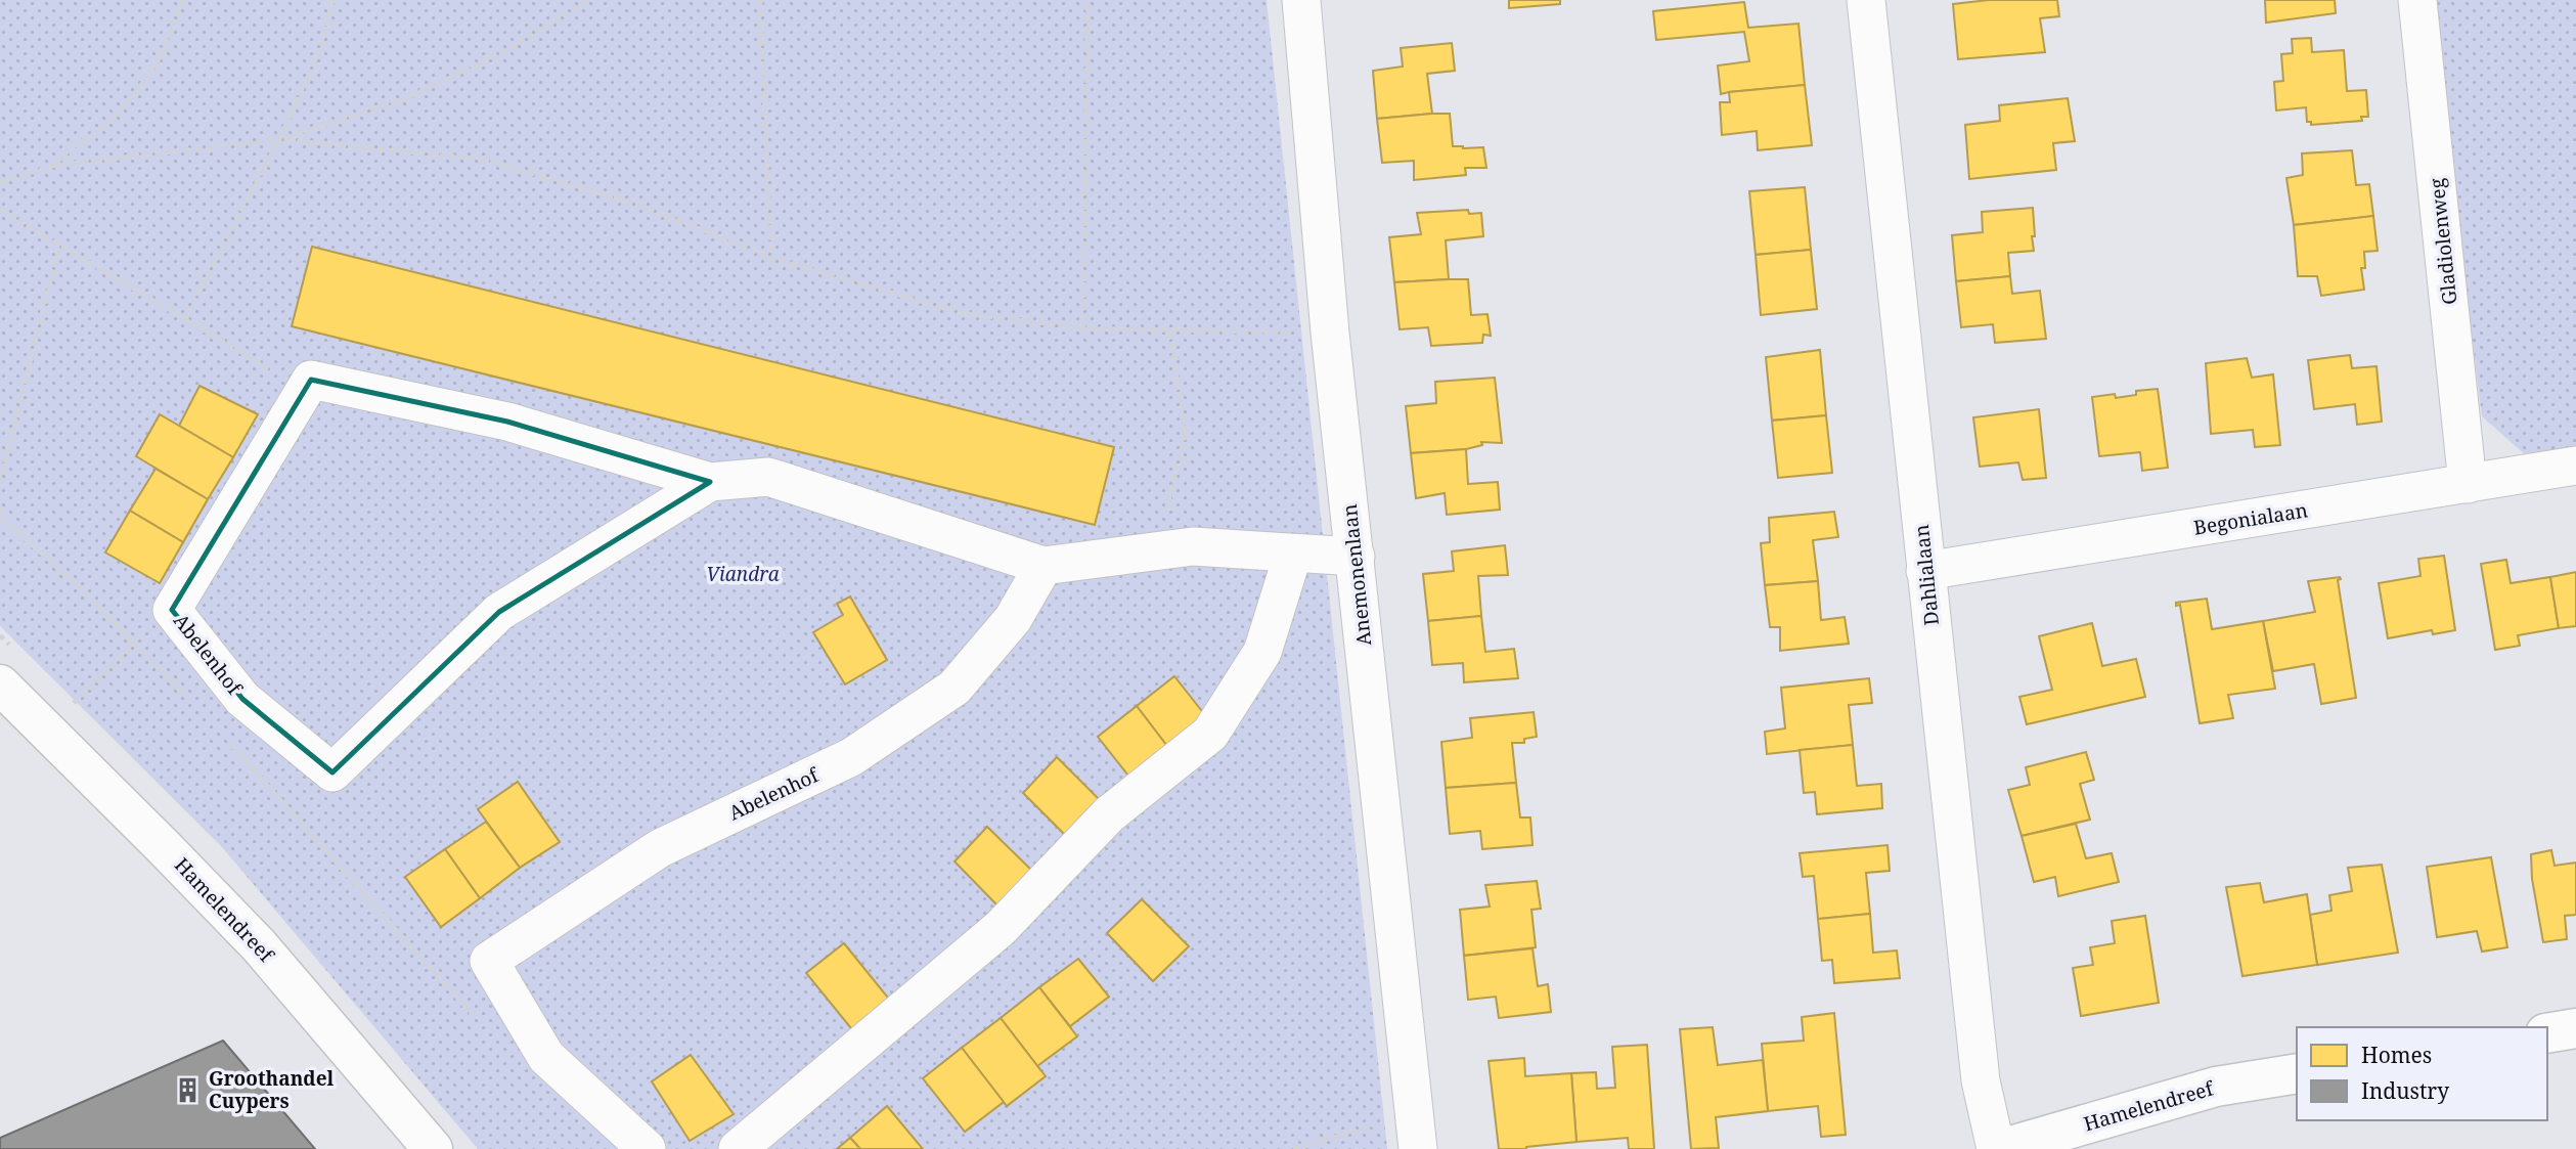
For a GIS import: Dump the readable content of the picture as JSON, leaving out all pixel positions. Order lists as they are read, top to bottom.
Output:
{
  "streets": {
    "street": [
      "Gladiolenweg",
      "Begonialaan",
      "Anemonenlaan",
      "Dahlialaan",
      "Abelenhof",
      "Hamelendreef"
    ]
  },
  "crossings": [
    ["Gladiolenweg", "Begonialaan"],
    ["Begonialaan", "Dahlialaan"],
    ["Anemonenlaan", "Abelenhof"],
    ["Dahlialaan", "Hamelendreef"]
  ],
  "parks": ["Viandra"],
  "places": {
    "building": ["Groothandel Cuypers"]
  },
  "legend": ["Homes", "Industry"]
}
